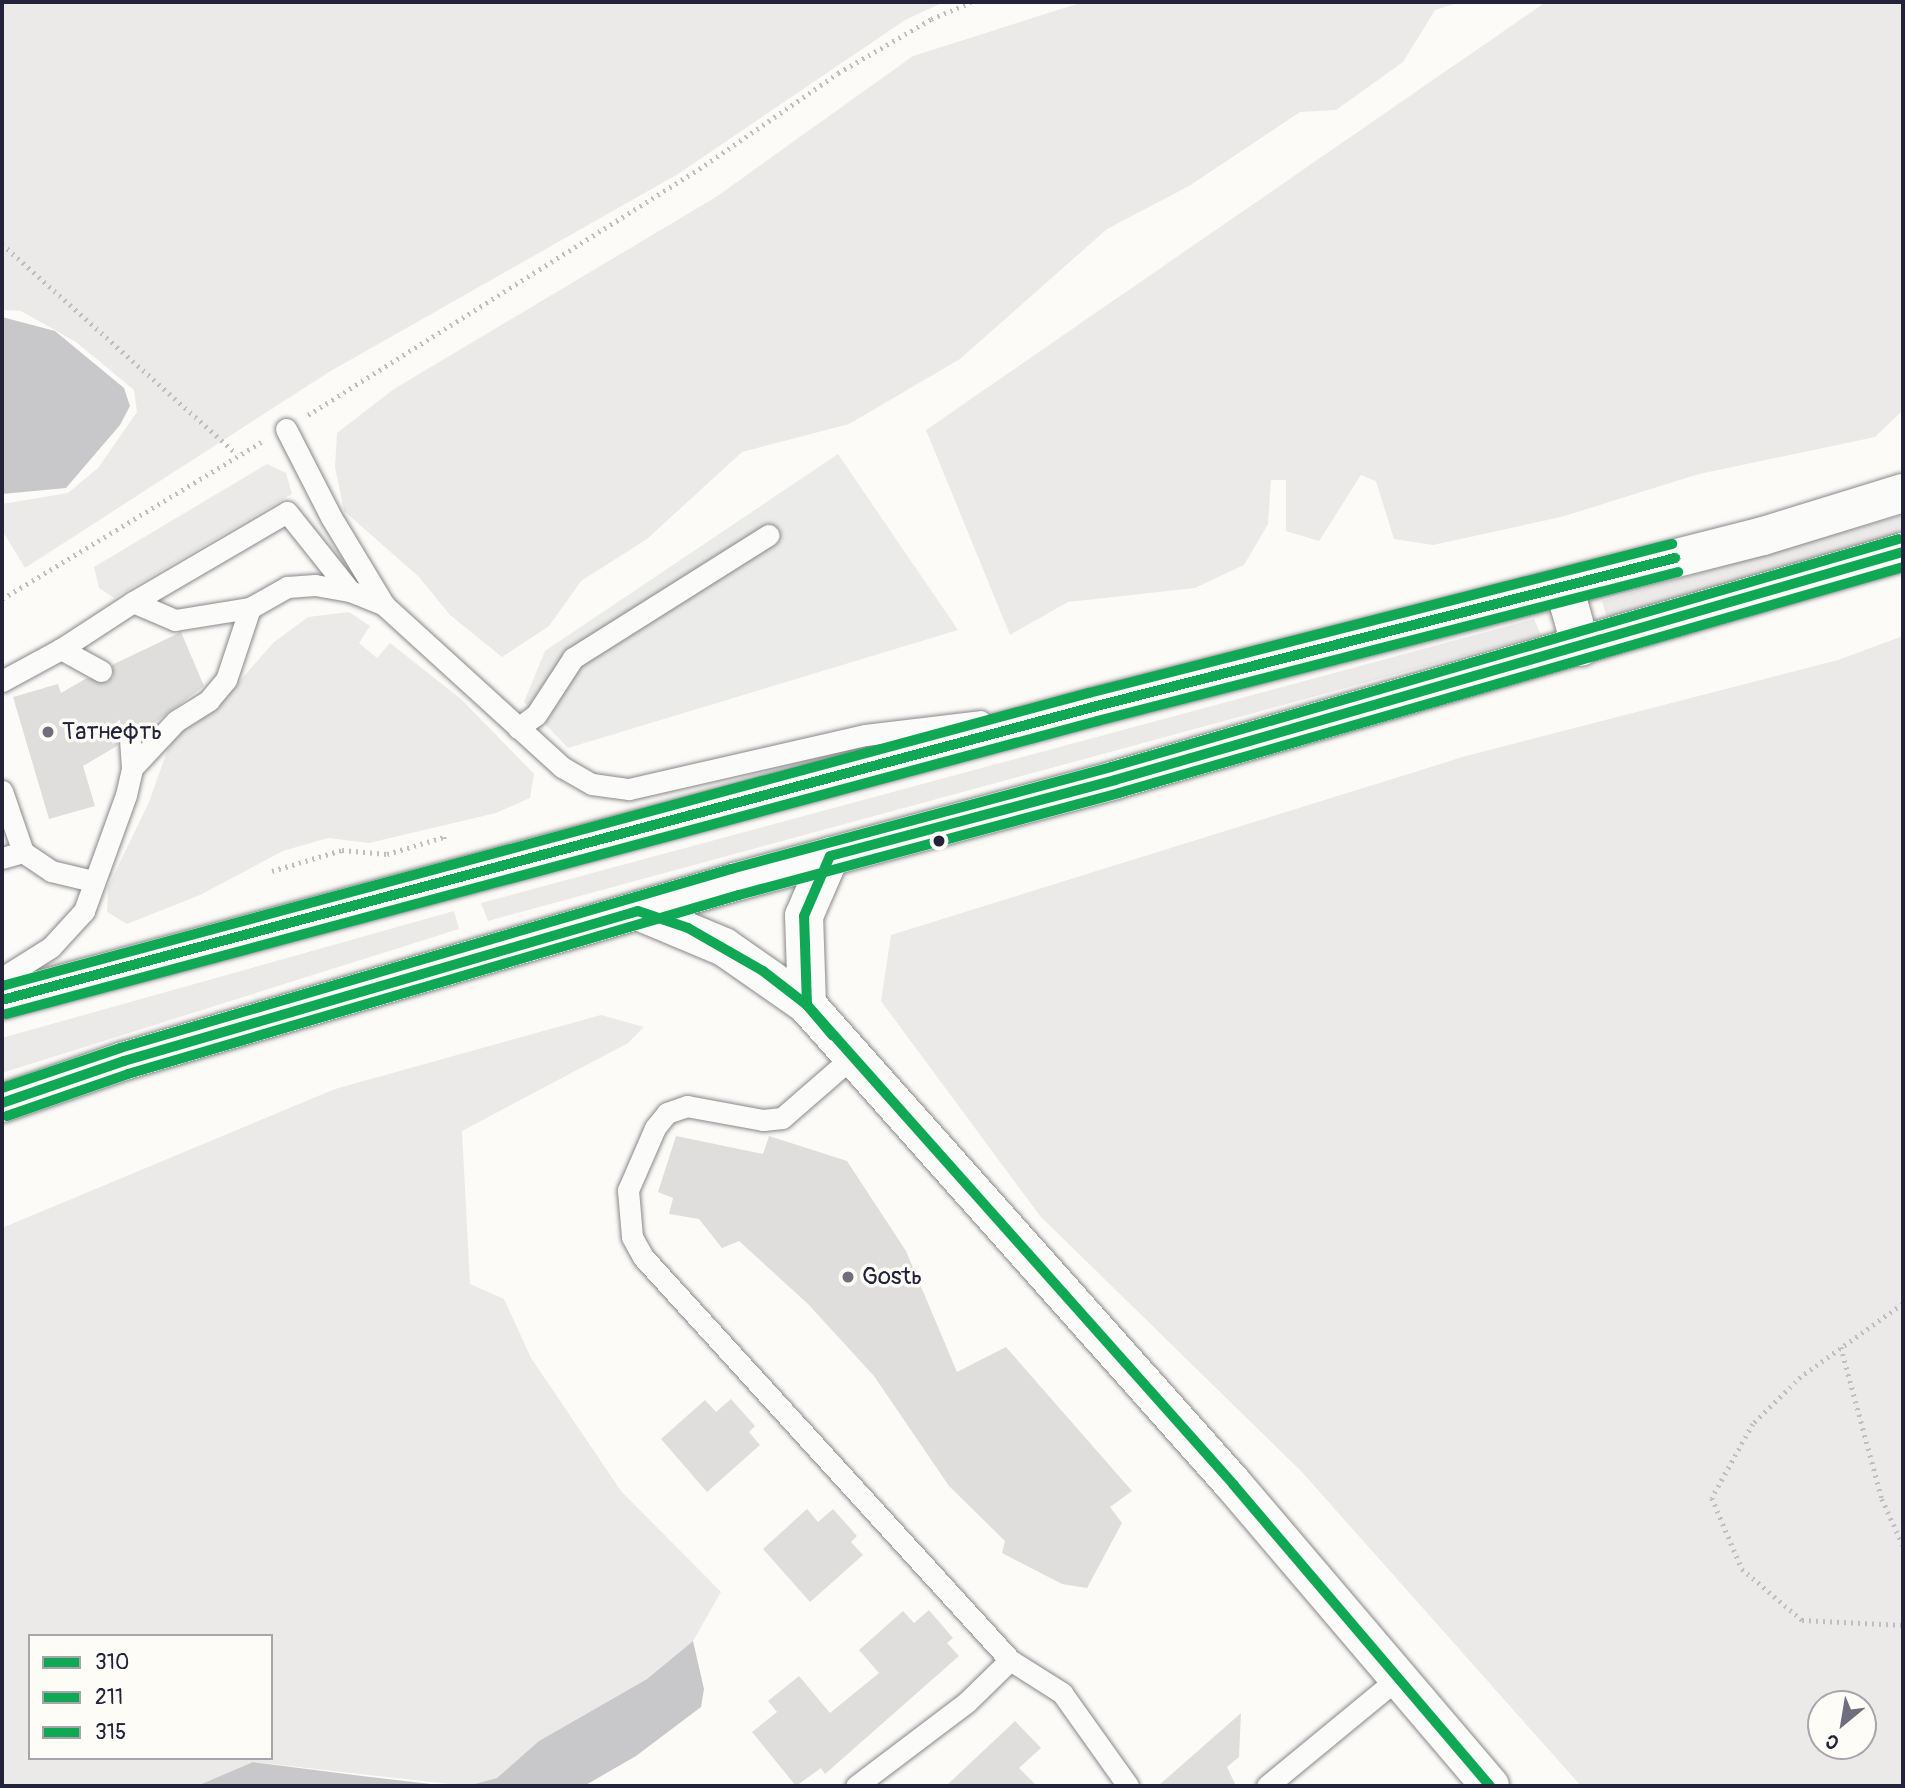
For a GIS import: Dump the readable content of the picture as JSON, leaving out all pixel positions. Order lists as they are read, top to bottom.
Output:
{
  "places": ["Татнефть", "Gostь"],
  "lines": ["transit line 315", "transit line 310", "transit line 211"],
  "legend": ["310", "211", "315"],
  "north": "bottom left"
}
